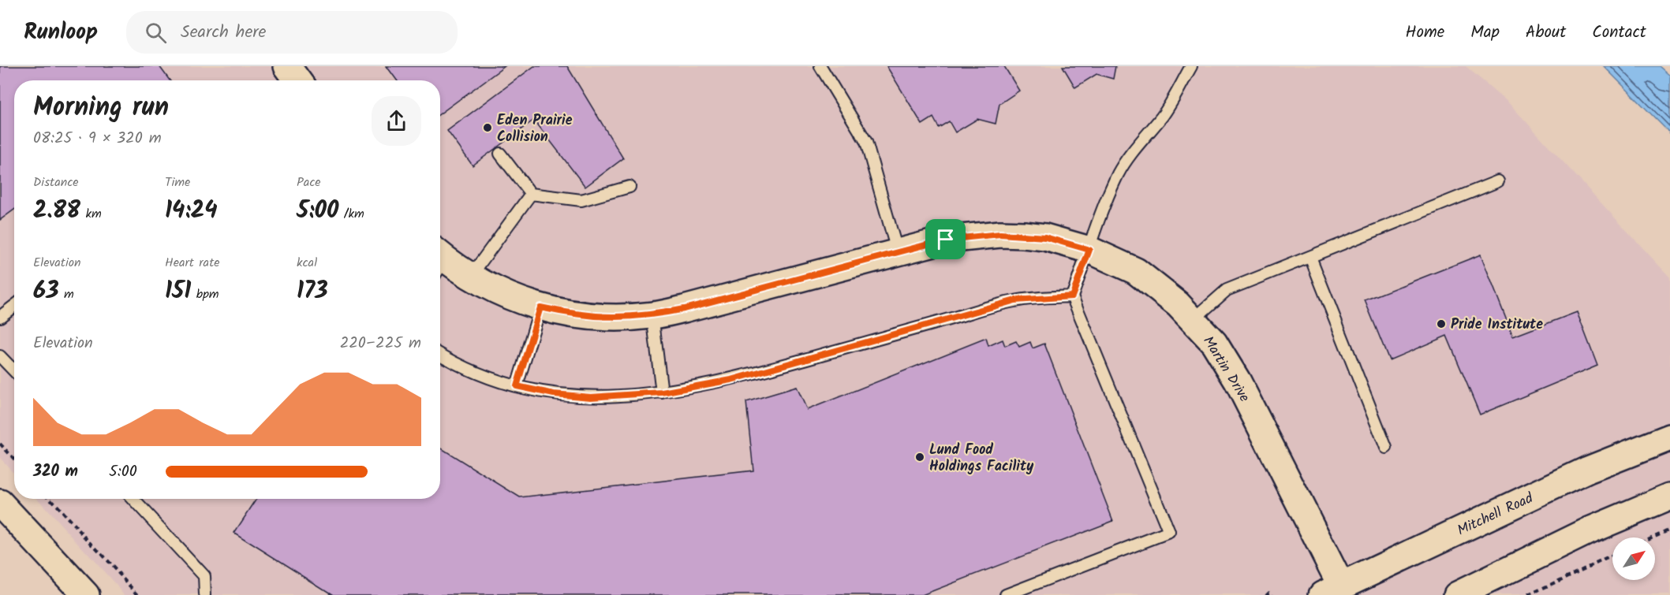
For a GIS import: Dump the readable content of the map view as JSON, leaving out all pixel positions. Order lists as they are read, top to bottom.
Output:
{
  "streets": {
    "main road": ["Martin Drive", "Mitchell Road"]
  },
  "crossings": [
    ["Martin Drive", "Mitchell Road"]
  ],
  "places": ["Eden Prairie Collision", "Pride Institute", "Lund Food Holdings Facility"],
  "north": "top right",
  "page": {
    "header": "Runloop",
    "search": "Search here",
    "nav": [
      "Home",
      "Map",
      "About",
      "Contact"
    ],
    "heading": ["Morning run", "08:25 · 9 × 320 m"],
    "stats": [
      ["Distance", "2.88 km"],
      ["Time", "14:24"],
      ["Pace", "5:00 /km"],
      ["Elevation", "63 m"],
      ["Heart rate", "151 bpm"],
      ["kcal", "173"]
    ],
    "chart": ["Elevation", "220–225 m"],
    "list": [
      {
        "name": "320 m",
        "note": "5:00"
      }
    ]
  }
}
